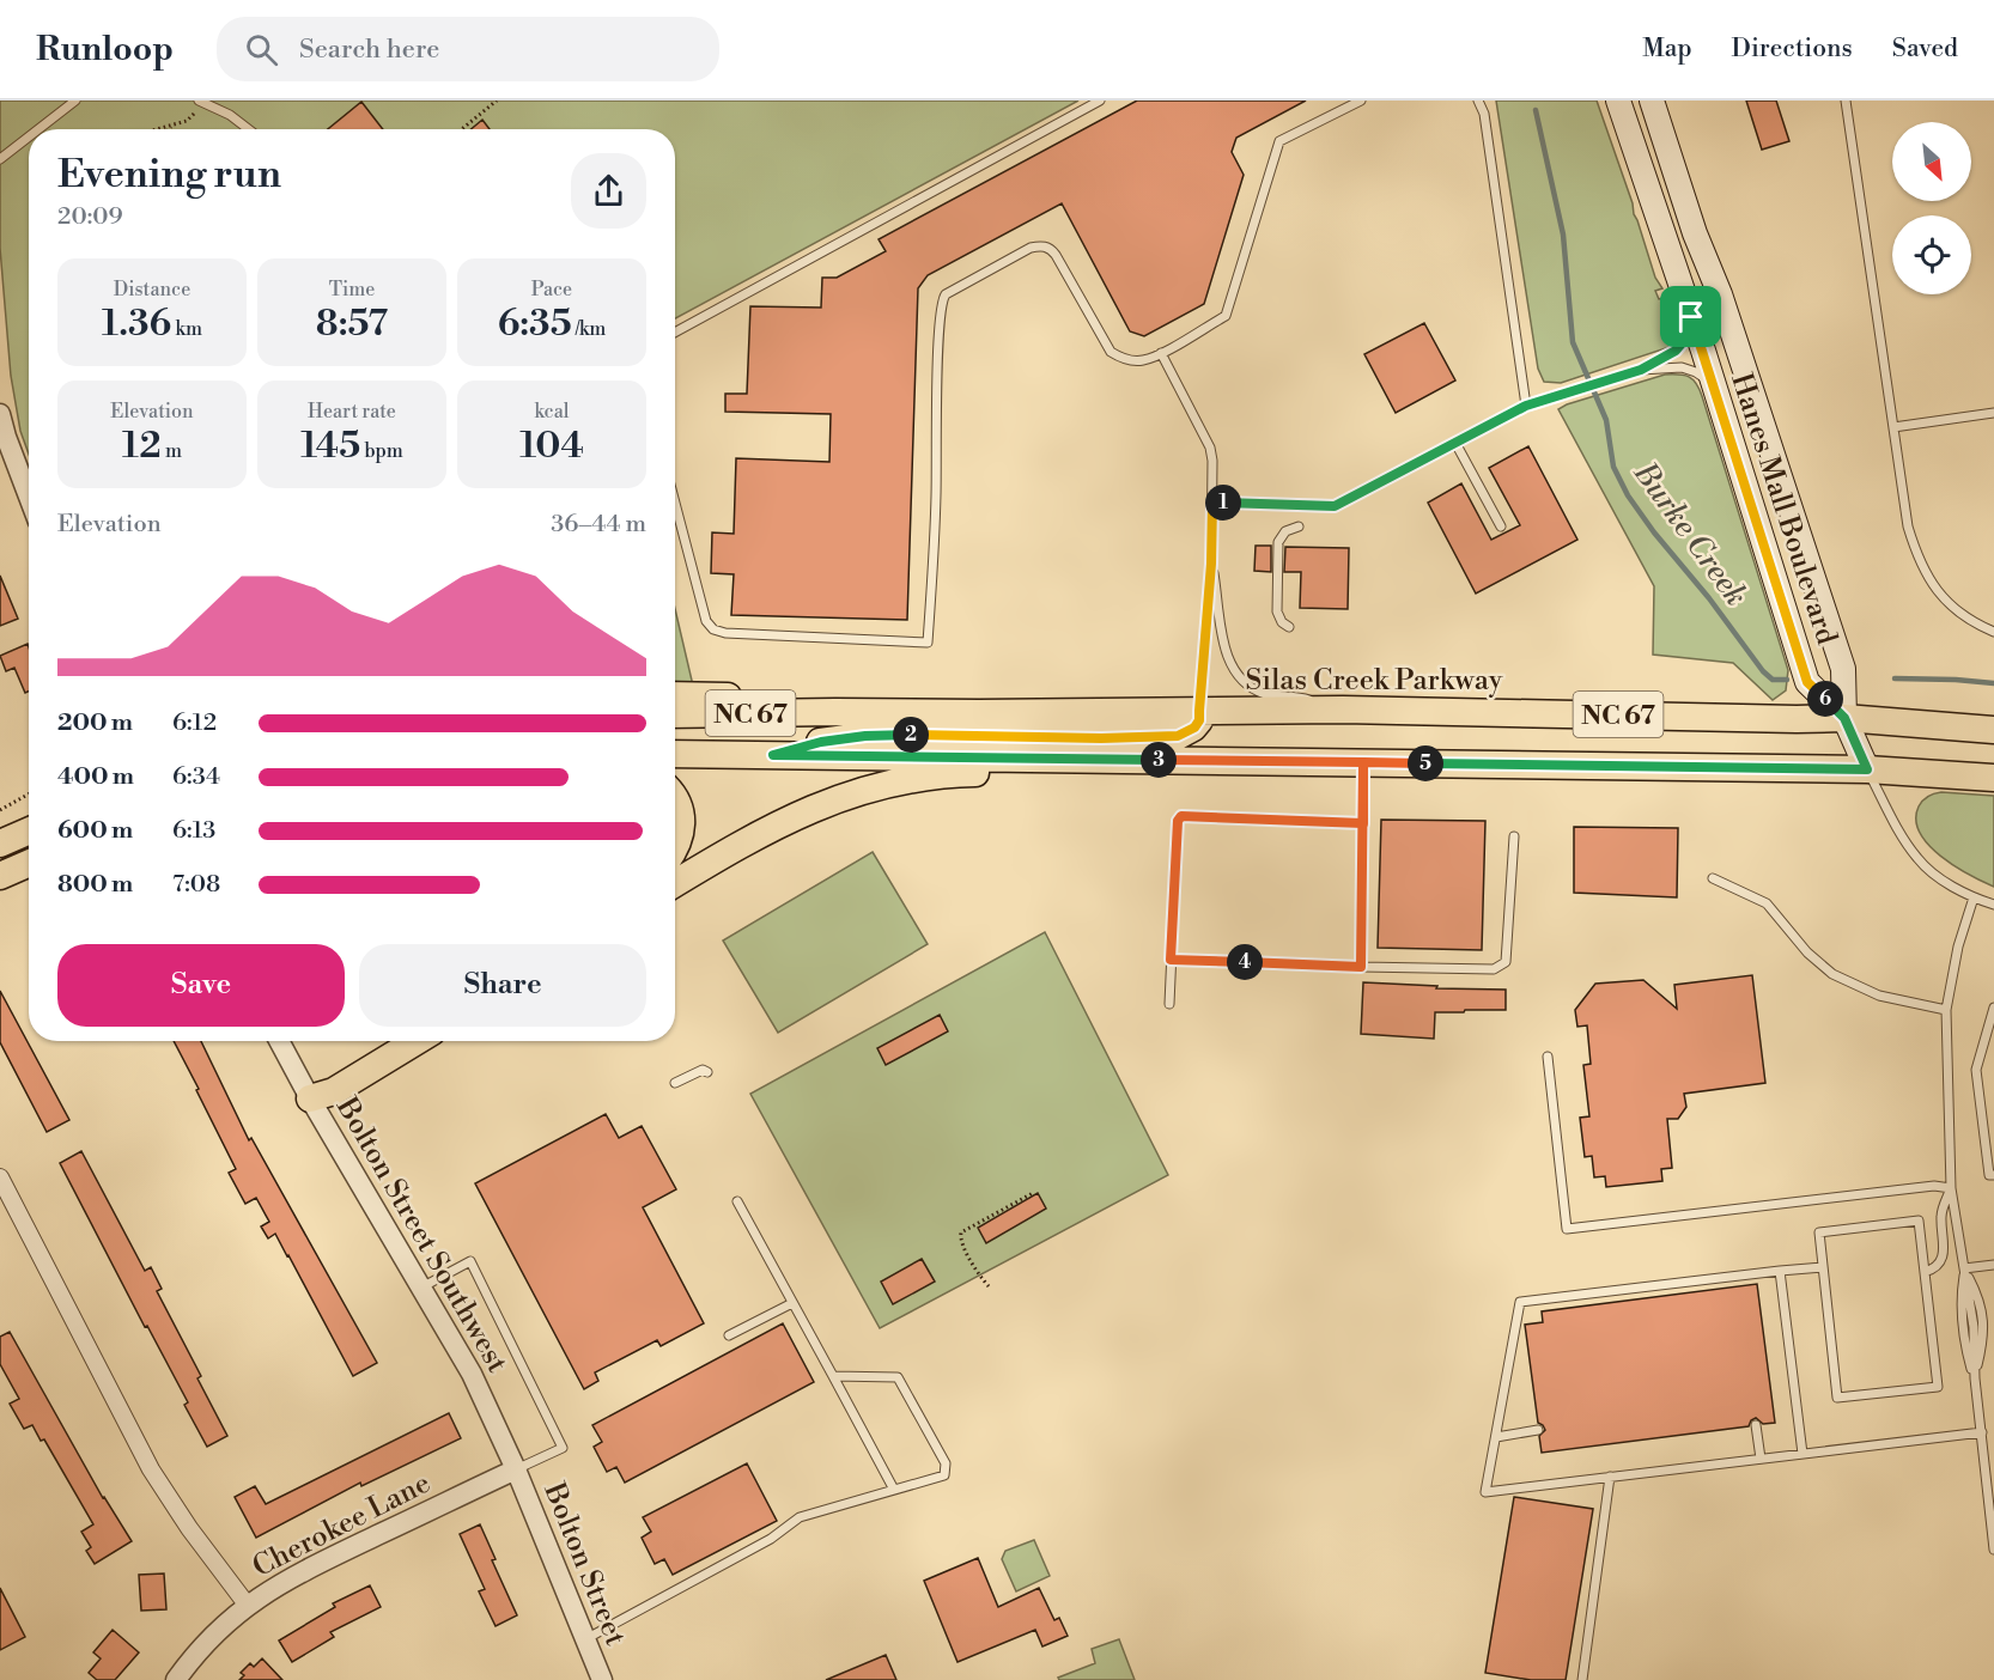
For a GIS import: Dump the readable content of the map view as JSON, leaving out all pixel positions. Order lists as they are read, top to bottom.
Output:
{
  "streets": {
    "main road": ["Hanes Mall Boulevard", "Silas Creek Parkway", "NC 67"],
    "street": ["Bolton Street Southwest", "Cherokee Lane", "Bolton Street"]
  },
  "crossings": [
    ["Hanes Mall Boulevard", "Silas Creek Parkway"],
    ["Hanes Mall Boulevard", "NC 67"],
    ["Bolton Street Southwest", "Cherokee Lane"],
    ["Bolton Street Southwest", "Bolton Street"],
    ["Cherokee Lane", "Bolton Street"]
  ],
  "water": ["Burke Creek"],
  "north": "bottom right",
  "page": {
    "header": "Runloop",
    "search": "Search here",
    "nav": ["Map", "Directions", "Saved"],
    "heading": ["Evening run", "20:09"],
    "stats": [
      ["Distance", "1.36 km"],
      ["Time", "8:57"],
      ["Pace", "6:35 /km"],
      ["Elevation", "12 m"],
      ["Heart rate", "145 bpm"],
      ["kcal", "104"]
    ],
    "pins": [
      "1",
      "6",
      "2",
      "3",
      "5",
      "4"
    ],
    "chart": ["Elevation", "36–44 m"],
    "list": [
      {
        "name": "200 m",
        "note": "6:12"
      },
      {
        "name": "400 m",
        "note": "6:34"
      },
      {
        "name": "600 m",
        "note": "6:13"
      },
      {
        "name": "800 m",
        "note": "7:08"
      }
    ],
    "buttons": ["Save", "Share"]
  }
}
